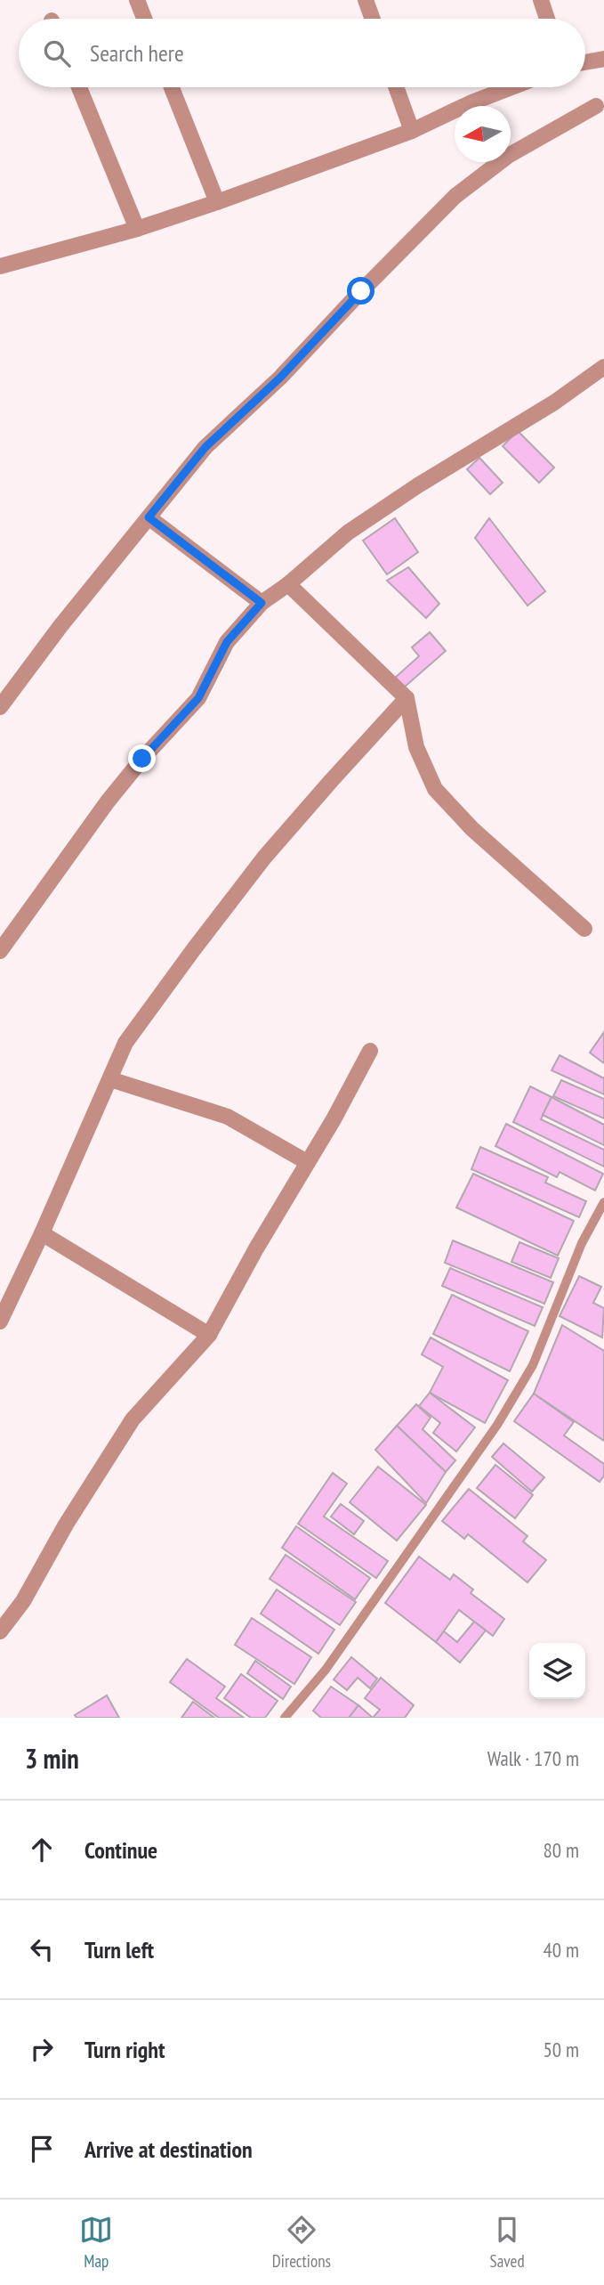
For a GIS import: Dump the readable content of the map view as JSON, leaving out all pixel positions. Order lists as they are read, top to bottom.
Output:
{
  "north": "left",
  "page": {
    "search": "Search here",
    "heading": ["3 min", "Walk · 170 m"],
    "list": [
      ["Continue", "80 m"],
      ["Turn left", "40 m"],
      ["Turn right", "50 m"],
      "Arrive at destination"
    ],
    "nav": ["Map", "Directions", "Saved"]
  }
}
